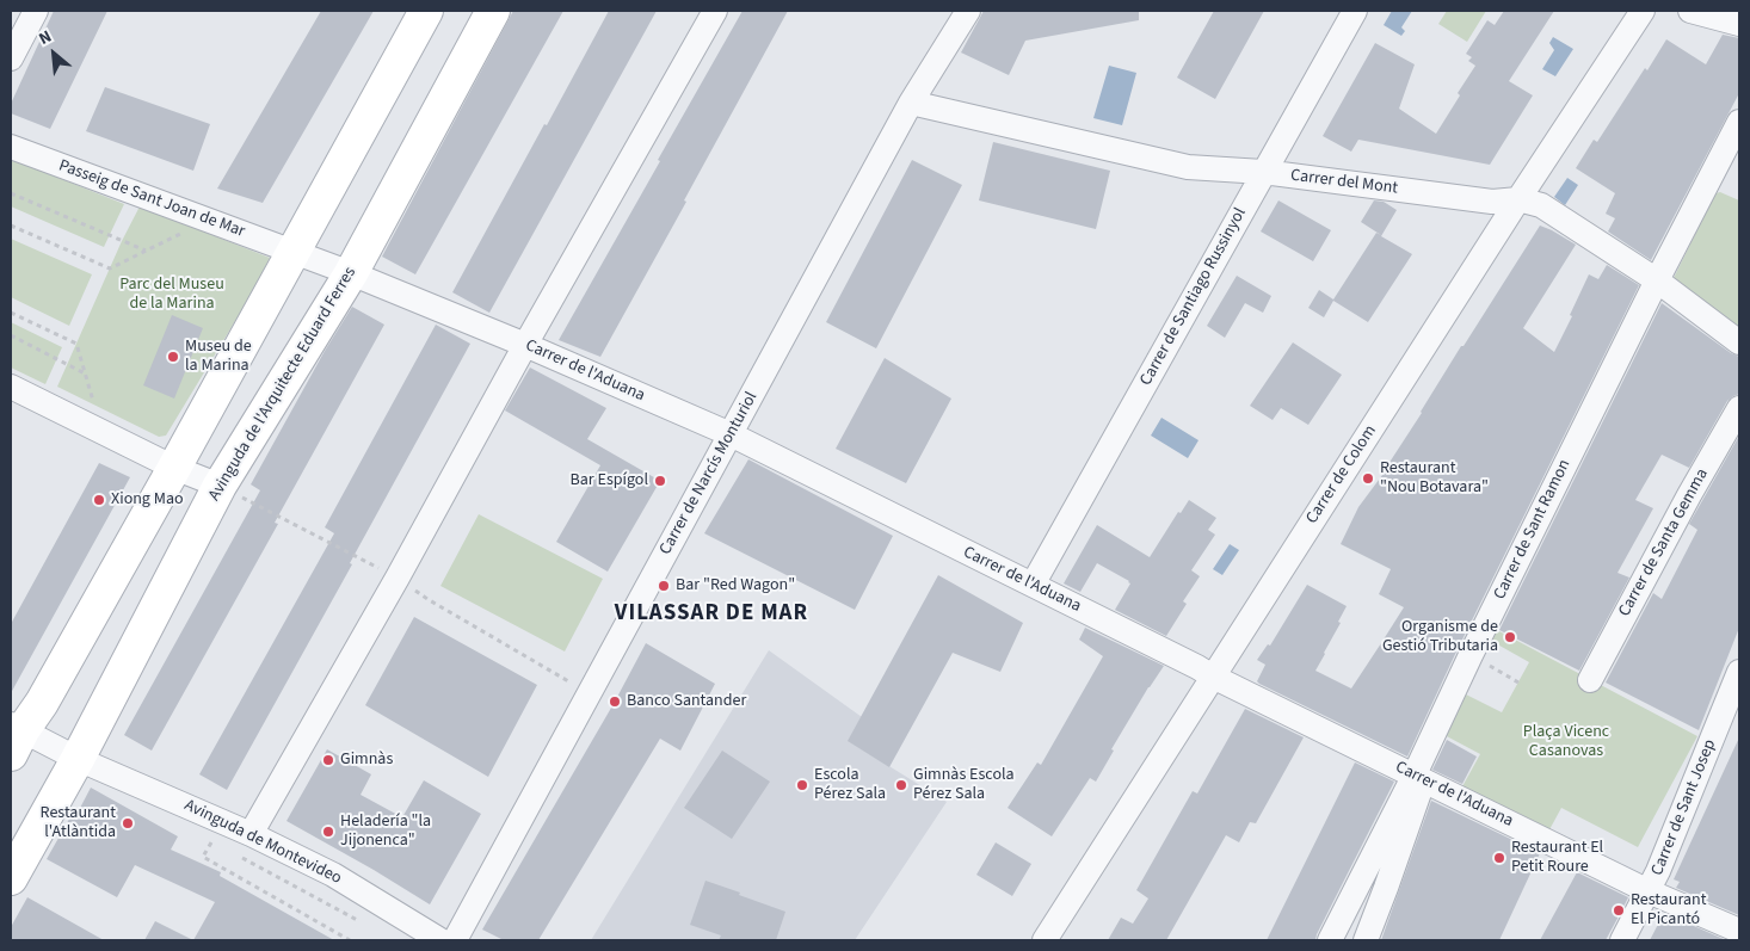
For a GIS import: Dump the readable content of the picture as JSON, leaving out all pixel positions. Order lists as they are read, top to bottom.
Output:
{
  "streets": {
    "street": [
      "Carrer del Mont",
      "Passeig de Sant Joan de Mar",
      "Carrer de Santiago Russinyol",
      "Carrer de l'Aduana",
      "Avinguda de l'Arquitecte Eduard Ferres",
      "Carrer de Narcís Monturiol",
      "Carrer de Colom",
      "Carrer de Sant Ramon",
      "Carrer de Santa Gemma",
      "Carrer de Sant Josep",
      "Avinguda de Montevideo"
    ]
  },
  "crossings": [
    ["Carrer del Mont", "Carrer de Santiago Russinyol"],
    ["Carrer del Mont", "Carrer de Narcís Monturiol"],
    ["Carrer del Mont", "Carrer de Colom"],
    ["Carrer del Mont", "Carrer de Sant Ramon"],
    ["Passeig de Sant Joan de Mar", "Carrer de l'Aduana"],
    ["Carrer de Santiago Russinyol", "Carrer de l'Aduana"],
    ["Carrer de l'Aduana", "Avinguda de l'Arquitecte Eduard Ferres"],
    ["Carrer de l'Aduana", "Carrer de Narcís Monturiol"],
    ["Carrer de l'Aduana", "Carrer de Colom"],
    ["Carrer de l'Aduana", "Carrer de Sant Ramon"],
    ["Carrer de l'Aduana", "Carrer de Sant Josep"],
    ["Avinguda de l'Arquitecte Eduard Ferres", "Avinguda de Montevideo"]
  ],
  "districts": ["VILASSAR DE MAR"],
  "parks": ["Parc del Museu de la Marina", "Plaça Vicenc Casanovas"],
  "places": [
    "Museu de la Marina",
    "Restaurant \"Nou Botavara\"",
    "Bar Espígol",
    "Xiong Mao",
    "Bar \"Red Wagon\"",
    "Organisme de Gestió Tributaria",
    "Banco Santander",
    "Gimnàs",
    "Escola Pérez Sala",
    "Gimnàs Escola Pérez Sala",
    "Restaurant l'Atlàntida",
    "Heladería \"la Jijonenca\"",
    "Restaurant El Petit Roure",
    "Restaurant El Picantó"
  ],
  "north": "top left"
}
